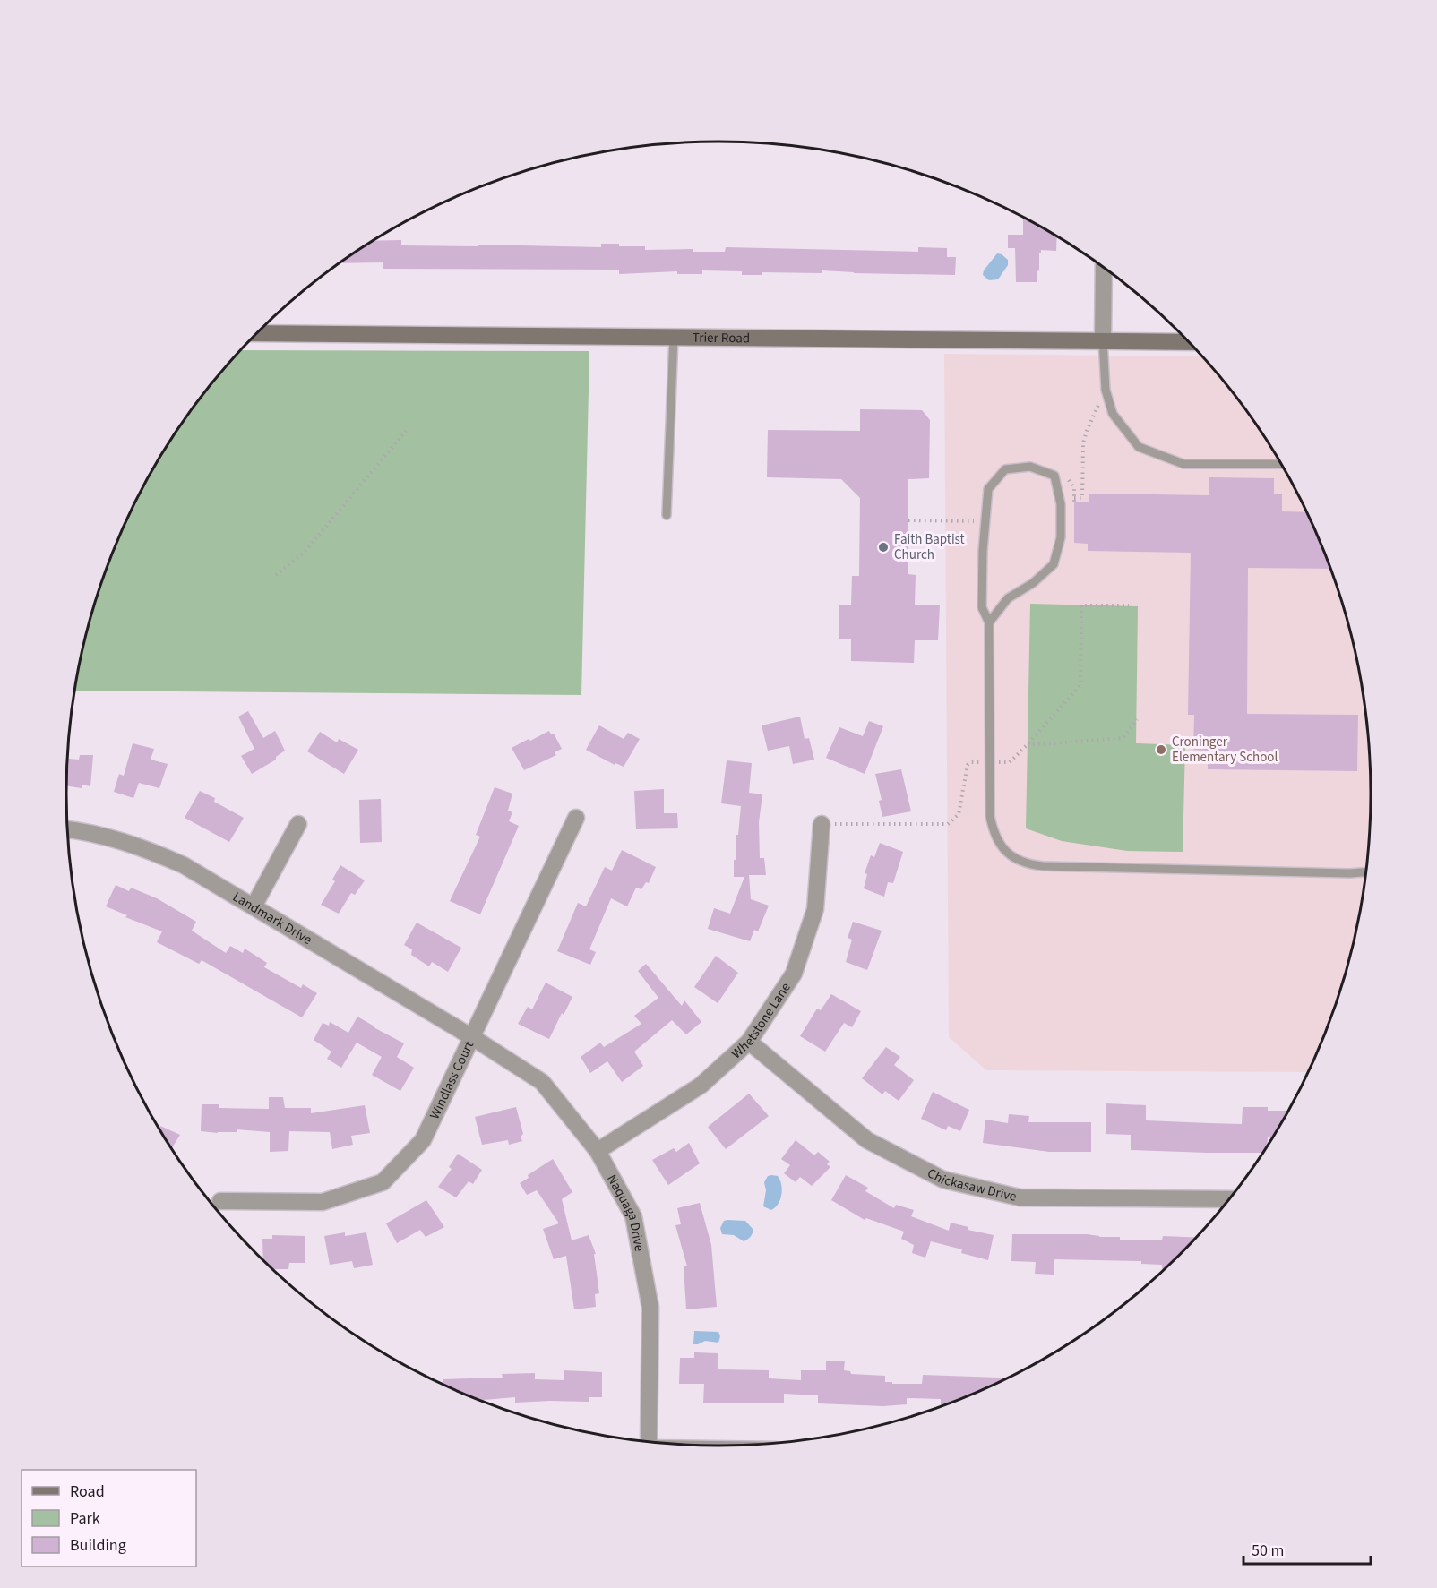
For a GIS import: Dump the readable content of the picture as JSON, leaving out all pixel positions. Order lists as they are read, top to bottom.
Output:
{
  "streets": {
    "street": [
      "Trier Road",
      "Landmark Drive",
      "Whetstone Lane",
      "Windlass Court",
      "Chickasaw Drive",
      "Naquaga Drive"
    ]
  },
  "crossings": [
    ["Landmark Drive", "Windlass Court"],
    ["Landmark Drive", "Naquaga Drive"],
    ["Whetstone Lane", "Chickasaw Drive"],
    ["Whetstone Lane", "Naquaga Drive"],
    ["Windlass Court", "Naquaga Drive"]
  ],
  "places": ["Faith Baptist Church", "Croninger Elementary School"],
  "legend": ["Road", "Park", "Building"],
  "scale_bar": "50 m"
}
